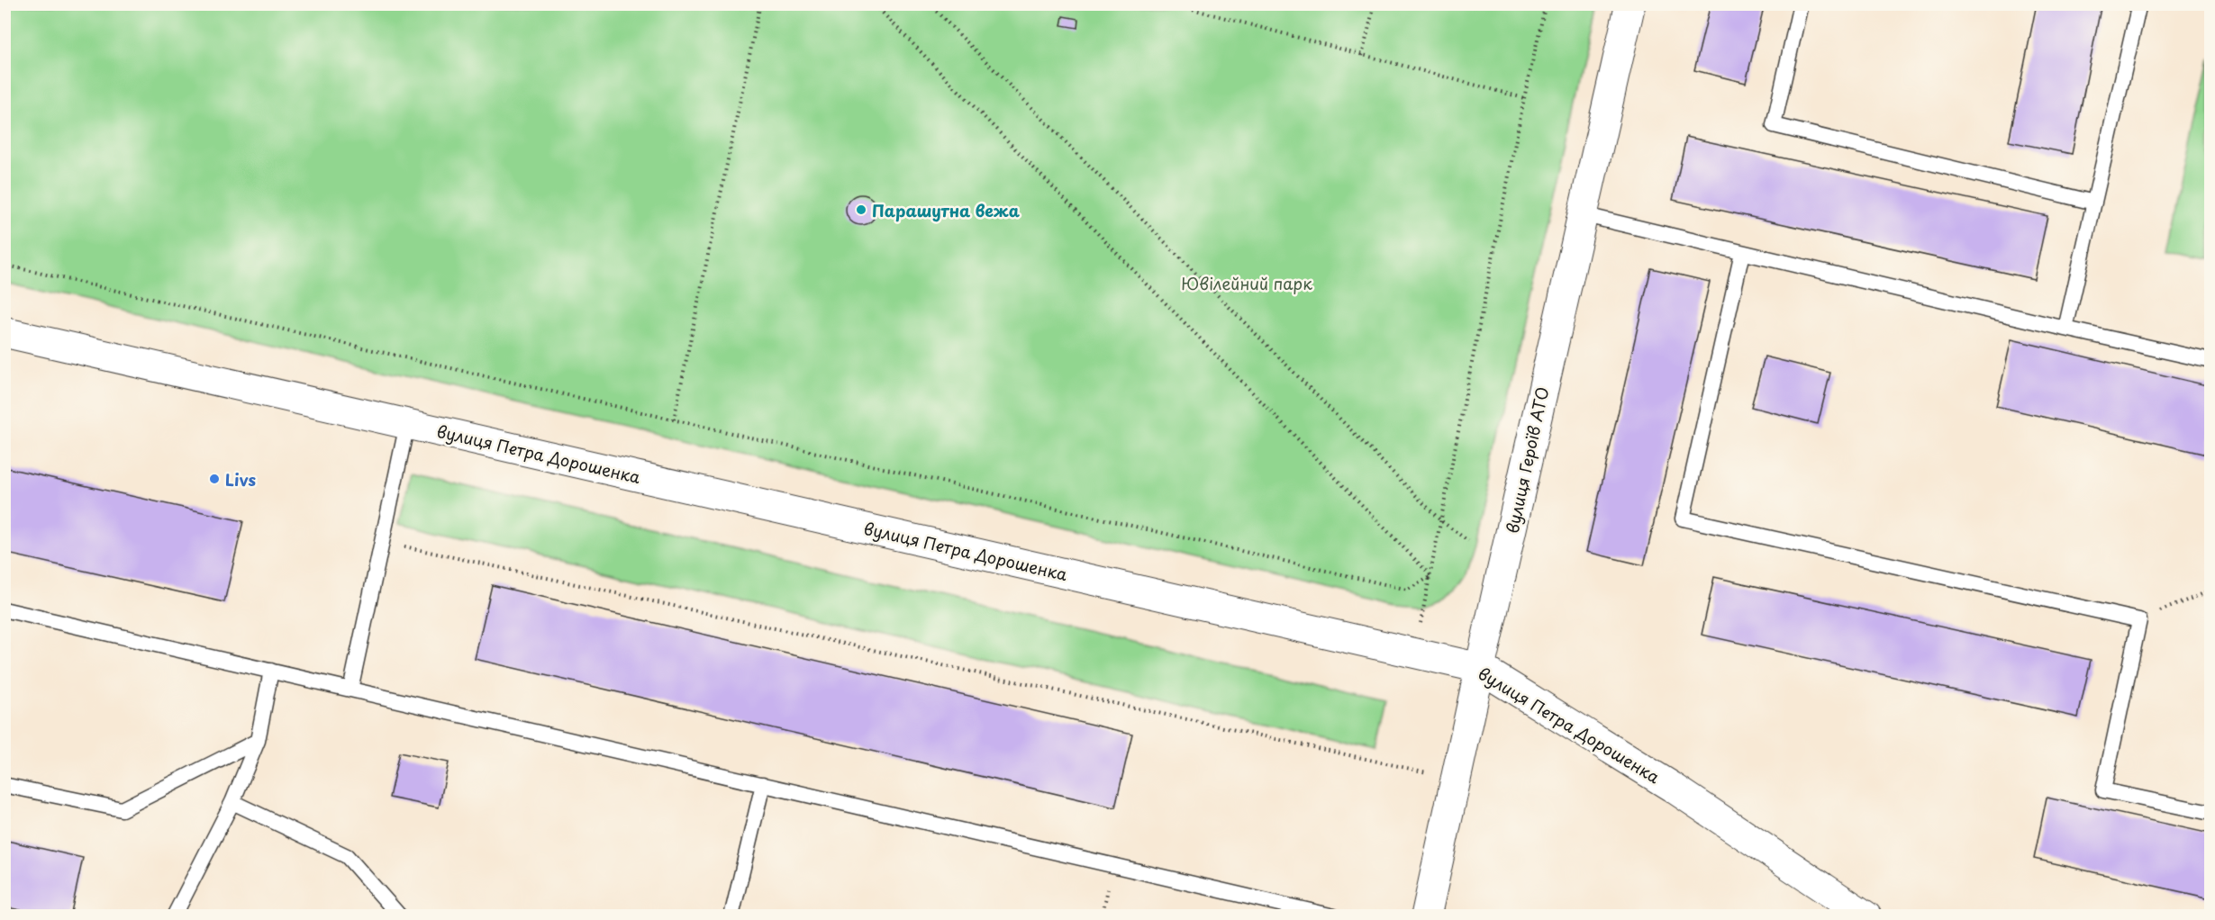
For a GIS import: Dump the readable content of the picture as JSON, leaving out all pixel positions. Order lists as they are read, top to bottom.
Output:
{
  "streets": {
    "main road": ["вулиця Петра Дорошенка", "вулиця Героїв АТО"]
  },
  "crossings": [
    ["вулиця Петра Дорошенка", "вулиця Героїв АТО"]
  ],
  "parks": ["Ювілейний парк"],
  "places": ["Парашутна вежа", "Livs"]
}
